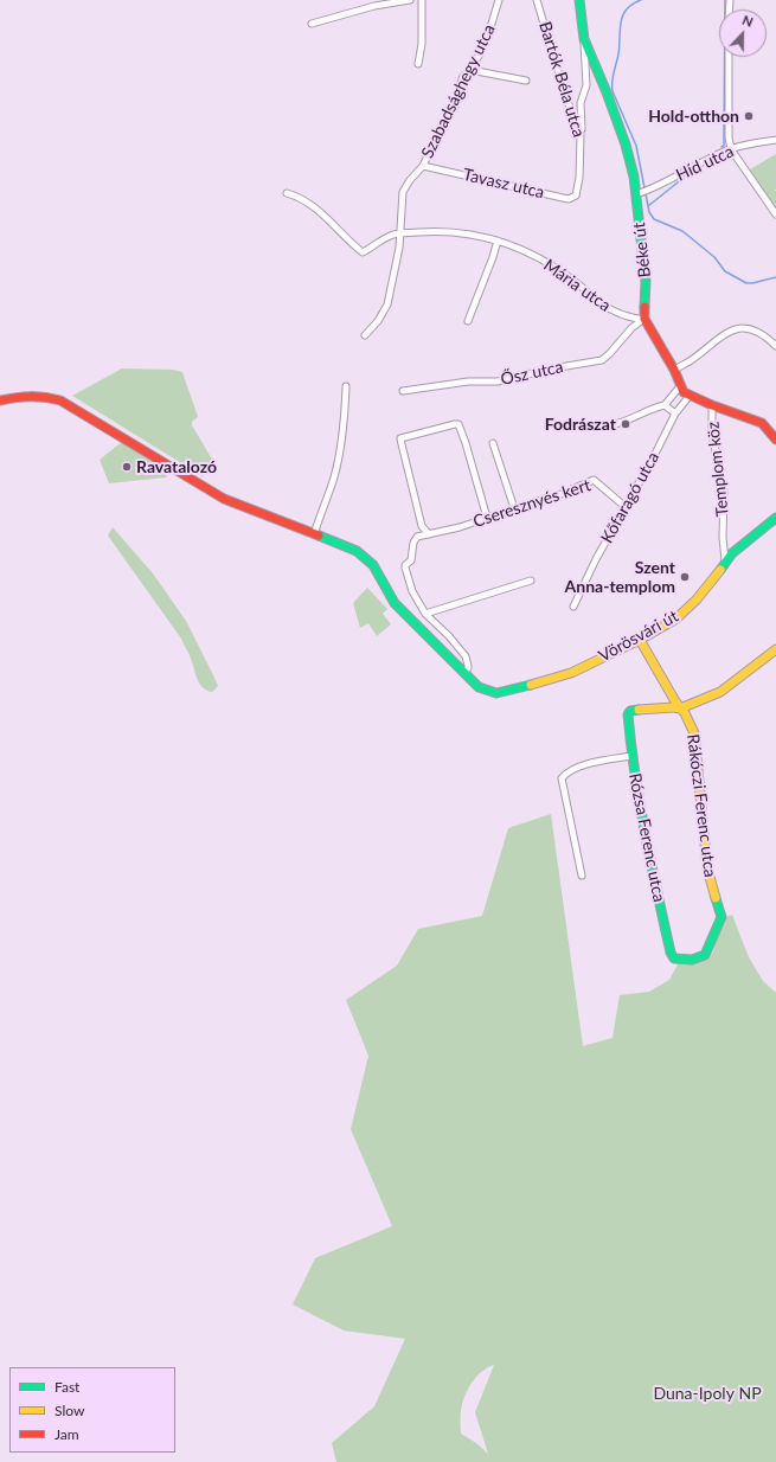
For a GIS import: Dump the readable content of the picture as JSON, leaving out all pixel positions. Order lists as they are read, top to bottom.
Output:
{
  "streets": {
    "street": [
      "Bartók Béla utca",
      "Szabadsághegy utca",
      "Híd utca",
      "Tavasz utca",
      "Béke út",
      "Mária utca",
      "Ősz utca",
      "Templom köz",
      "Kőfaragó utca",
      "Cseresznyés kert",
      "Vörösvári út",
      "Rákóczi Ferenc utca",
      "Rózsa Ferenc utca"
    ]
  },
  "crossings": [
    ["Bartók Béla utca", "Tavasz utca"],
    ["Szabadsághegy utca", "Tavasz utca"],
    ["Szabadsághegy utca", "Mária utca"],
    ["Híd utca", "Béke út"],
    ["Béke út", "Mária utca"],
    ["Béke út", "Ősz utca"],
    ["Mária utca", "Ősz utca"],
    ["Templom köz", "Vörösvári út"],
    ["Kőfaragó utca", "Cseresznyés kert"],
    ["Rákóczi Ferenc utca", "Rózsa Ferenc utca"]
  ],
  "parks": ["Duna-Ipoly NP"],
  "places": [
    "Hold-otthon",
    "Fodrászat",
    "Ravatalozó",
    "Szent Anna-templom"
  ],
  "legend": ["Fast", "Slow", "Jam"],
  "north": "top"
}
